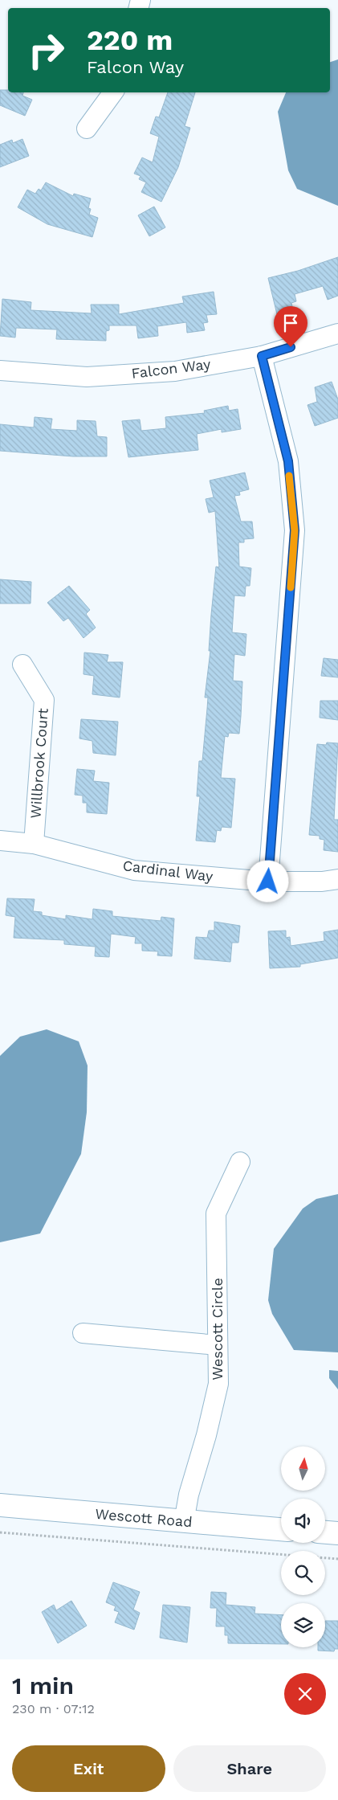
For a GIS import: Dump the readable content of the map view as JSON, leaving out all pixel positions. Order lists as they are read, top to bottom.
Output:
{
  "streets": {
    "street": [
      "Falcon Way",
      "Willbrook Court",
      "Cardinal Way",
      "Wescott Circle",
      "Wescott Road"
    ]
  },
  "crossings": [
    ["Willbrook Court", "Cardinal Way"],
    ["Wescott Circle", "Wescott Road"]
  ],
  "north": "top",
  "page": {
    "turn": ["220 m", "Falcon Way"],
    "heading": ["1 min", "230 m · 07:12"],
    "buttons": ["Exit", "Share"]
  }
}
